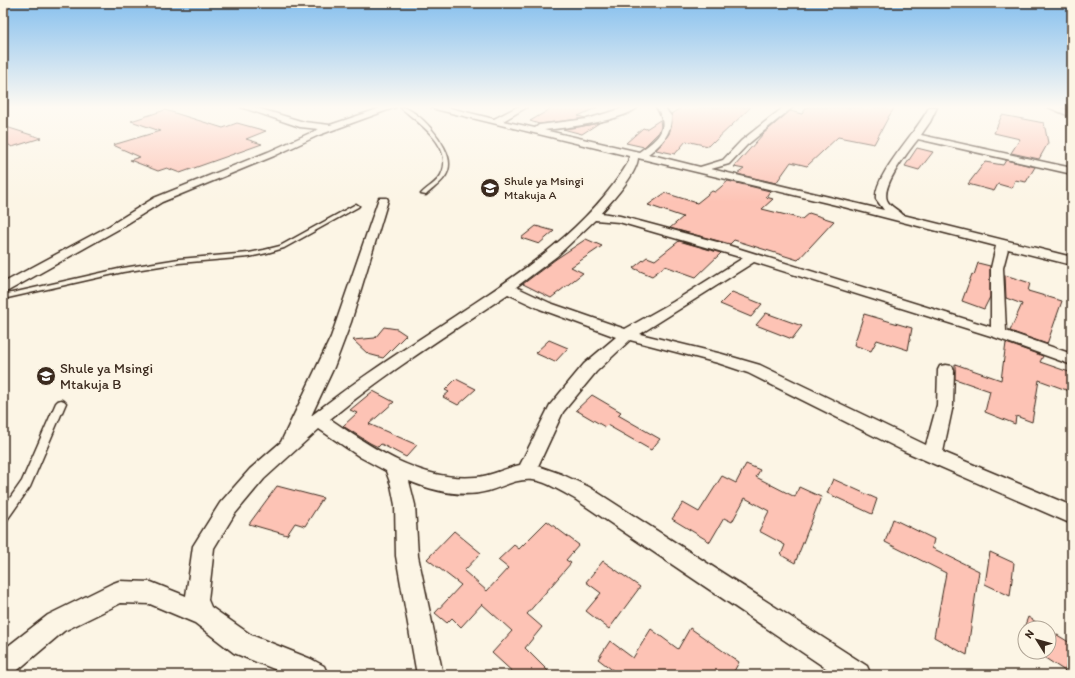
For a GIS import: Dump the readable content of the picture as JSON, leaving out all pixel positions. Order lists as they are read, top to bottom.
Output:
{
  "places": {
    "school or university": ["Shule ya Msingi Mtakuja A", "Shule ya Msingi Mtakuja B"]
  },
  "north": "top left"
}
